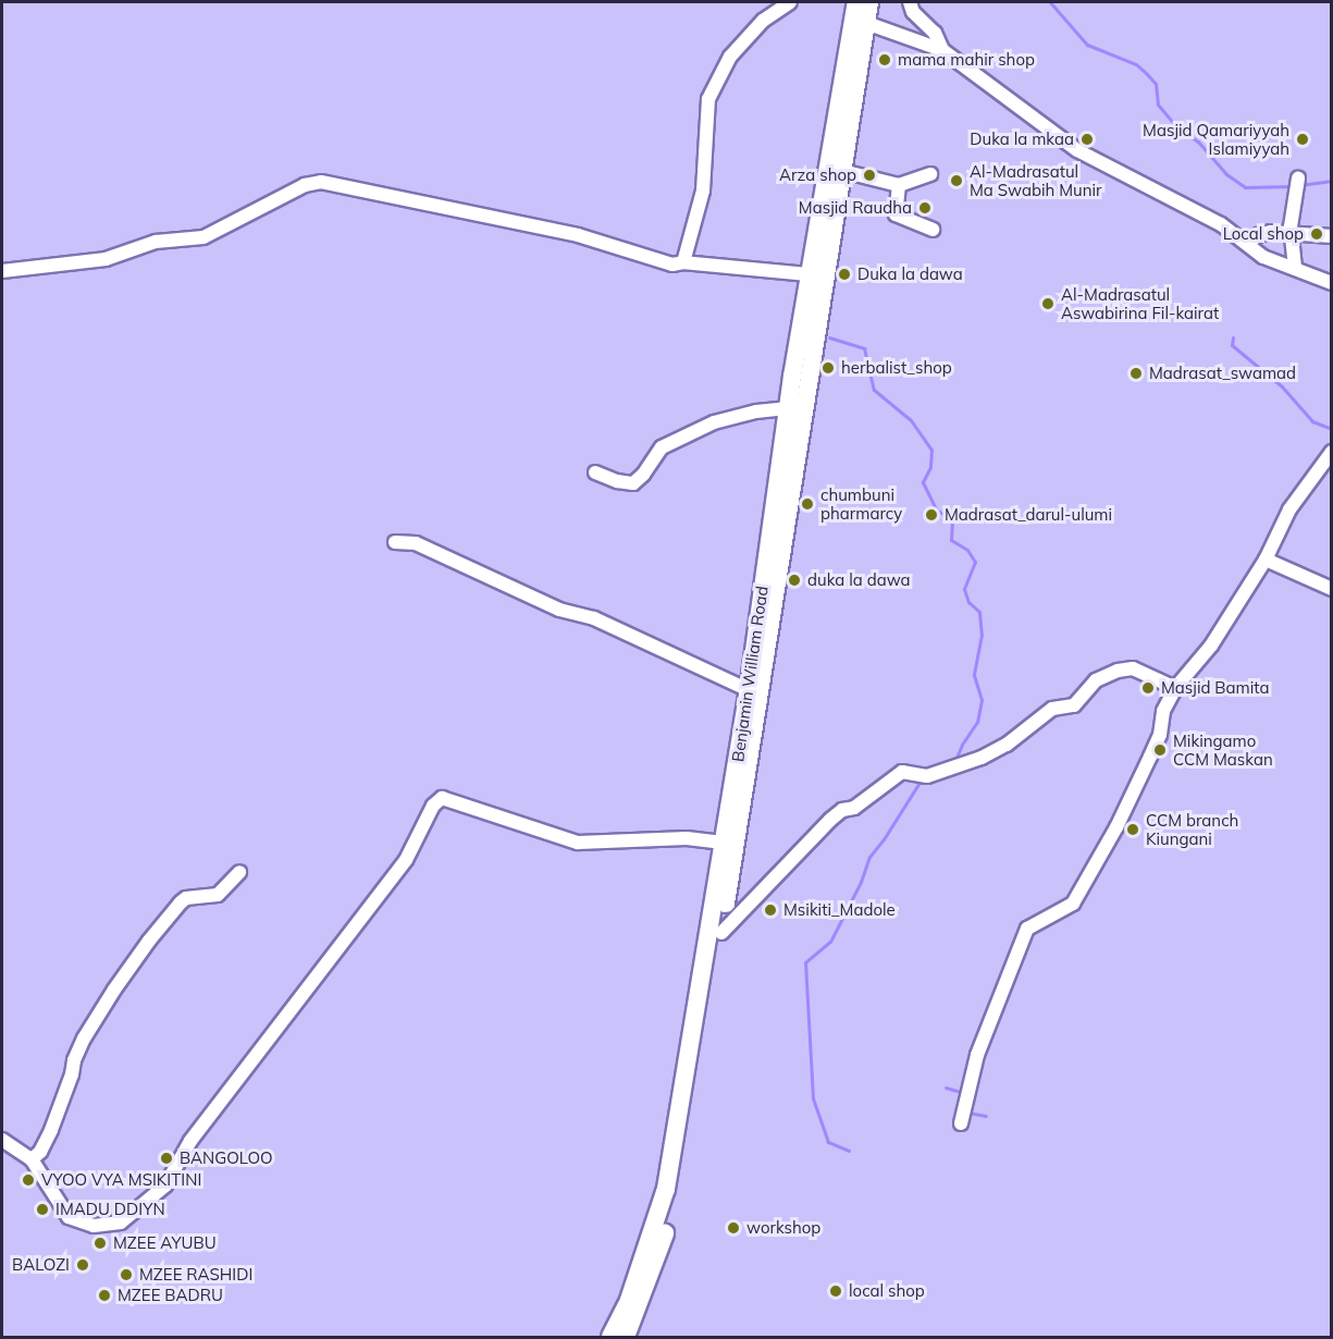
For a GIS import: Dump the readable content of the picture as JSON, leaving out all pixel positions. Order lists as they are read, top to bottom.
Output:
{
  "streets": {
    "main road": ["Benjamin William Road"]
  },
  "places": [
    "mama mahir shop",
    "Duka la mkaa",
    "Masjid Qamariyyah Islamiyyah",
    "Arza shop",
    "Al-Madrasatul Ma Swabih Munir",
    "Masjid Raudha",
    "Local shop",
    "Duka la dawa",
    "Al-Madrasatul Aswabirina Fil-kairat",
    "herbalist_shop",
    "Madrasat_swamad",
    "chumbuni pharmarcy",
    "Madrasat_darul-ulumi",
    "duka la dawa",
    "Masjid Bamita",
    "Mikingamo CCM Maskan",
    "CCM branch Kiungani",
    "Msikiti_Madole",
    "BANGOLOO",
    "VYOO VYA MSIKITINI",
    "IMADU DDIYN",
    "workshop",
    "MZEE AYUBU",
    "BALOZI",
    "MZEE RASHIDI",
    "local shop",
    "MZEE BADRU"
  ]
}
